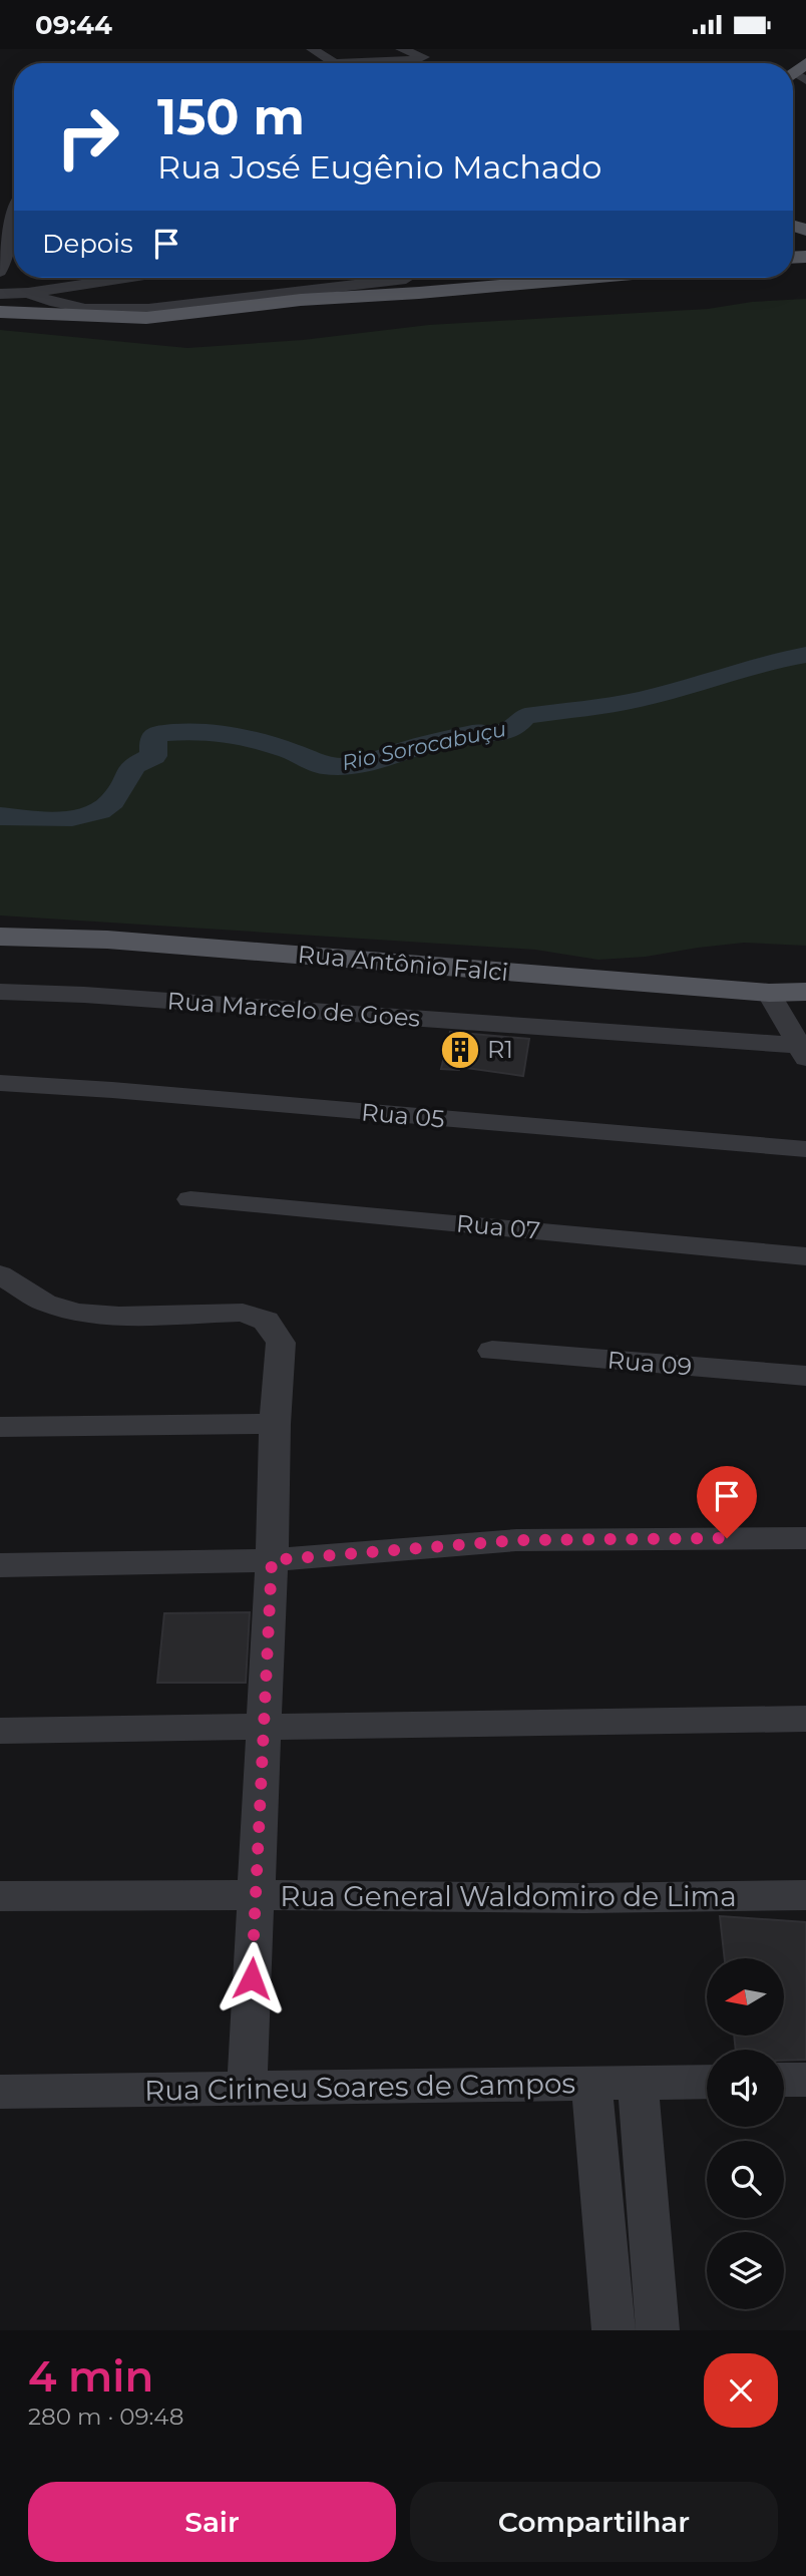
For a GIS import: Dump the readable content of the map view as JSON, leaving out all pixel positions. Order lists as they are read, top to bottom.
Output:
{
  "streets": {
    "main road": ["Rua Antônio Falci"],
    "street": [
      "Rua Marcelo de Goes",
      "Rua 05",
      "Rua 07",
      "Rua 09",
      "Rua General Waldomiro de Lima",
      "Rua Cirineu Soares de Campos"
    ]
  },
  "water": ["Rio Sorocabuçu"],
  "places": {
    "building": ["R1"]
  },
  "north": "left",
  "page": {
    "status": "09:44",
    "turn": ["150 m", "Rua José Eugênio Machado"],
    "then": "Depois",
    "heading": ["4 min", "280 m · 09:48"],
    "buttons": ["Sair", "Compartilhar"]
  }
}
